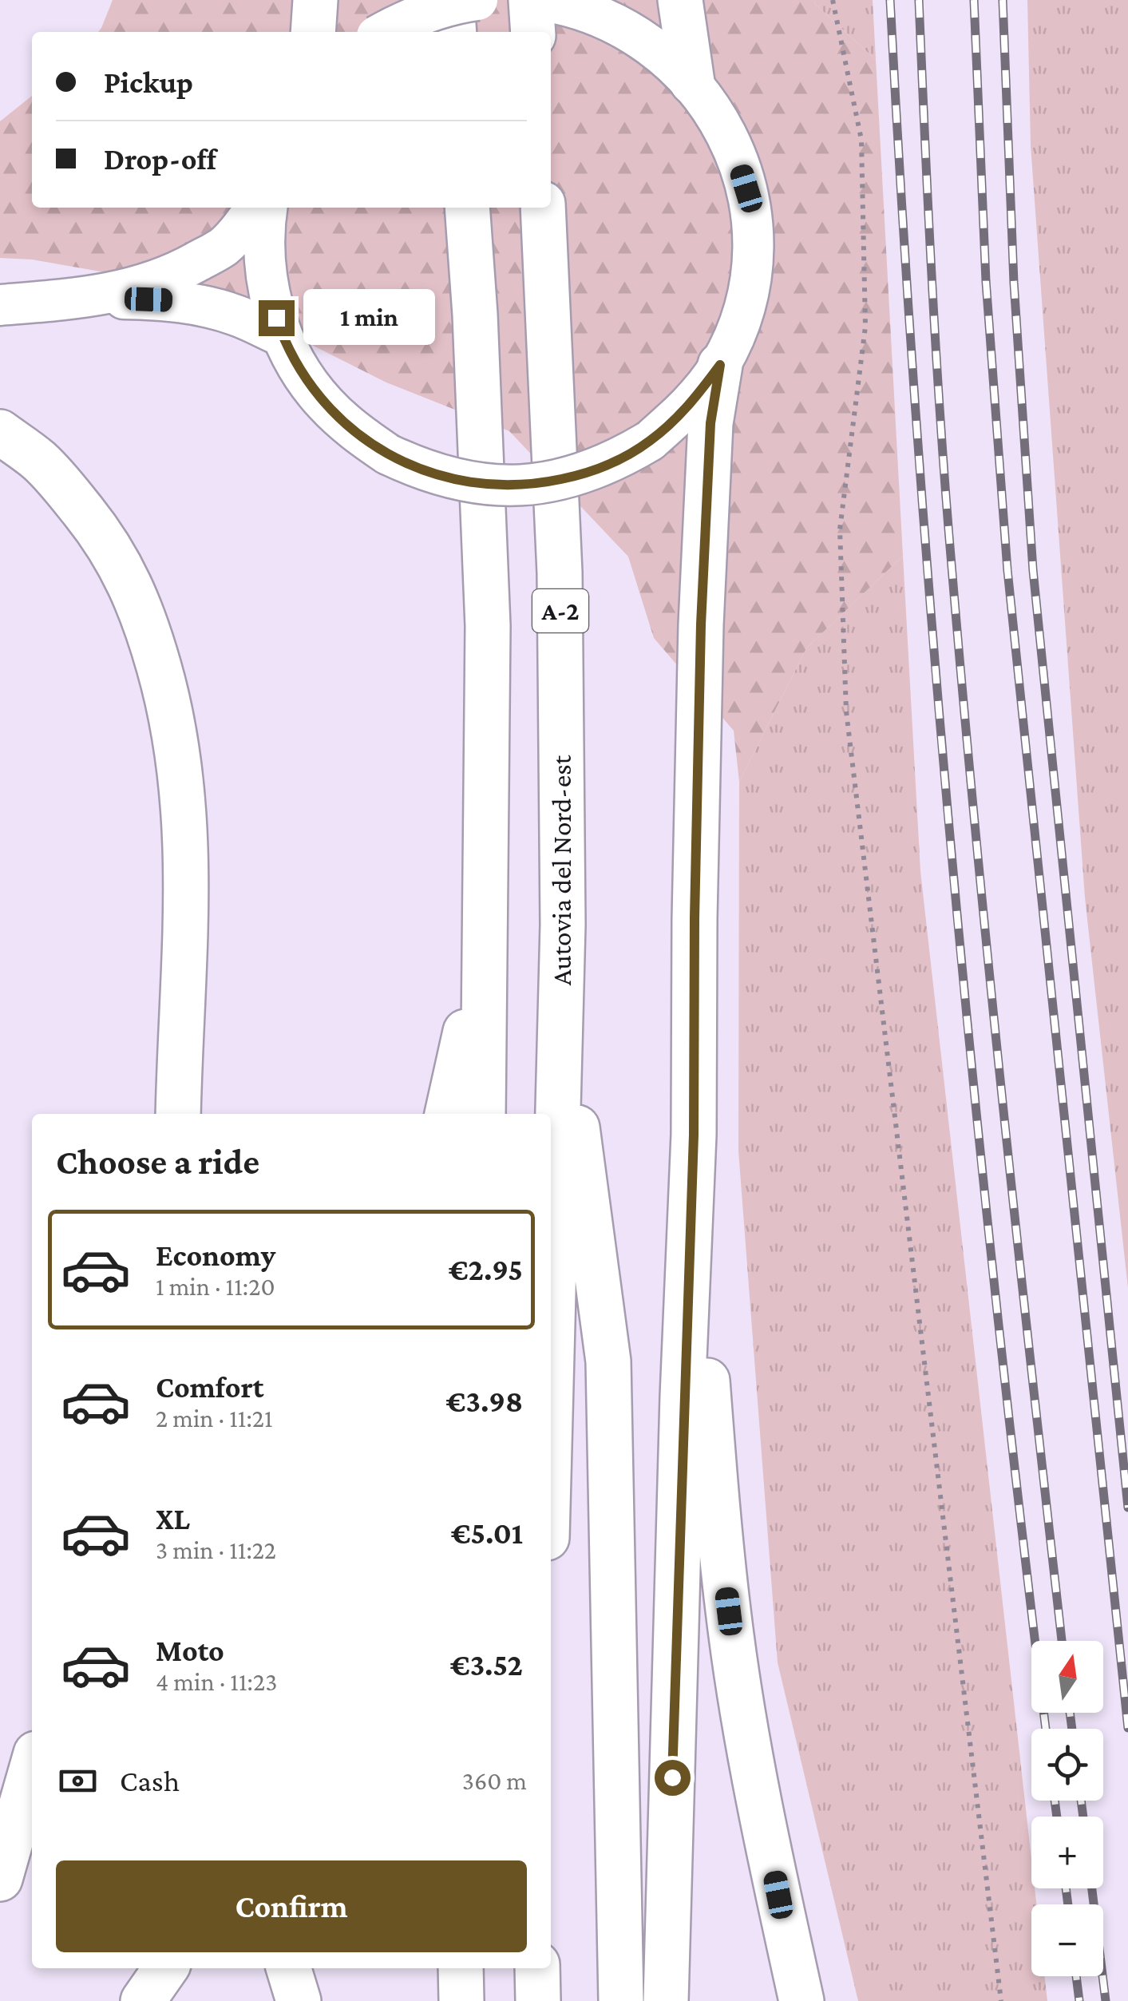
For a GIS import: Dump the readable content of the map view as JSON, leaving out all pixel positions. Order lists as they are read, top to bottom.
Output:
{
  "streets": {
    "highway": ["A-2", "Autovia del Nord-est"]
  },
  "north": "top",
  "page": {
    "banner": ["Pickup", "Drop-off"],
    "bubble": "1 min",
    "heading": "Choose a ride",
    "list": [
      {
        "name": "Economy",
        "note": "1 min · 11:20",
        "value": "€2.95"
      },
      {
        "name": "Comfort",
        "note": "2 min · 11:21",
        "value": "€3.98"
      },
      {
        "name": "XL",
        "note": "3 min · 11:22",
        "value": "€5.01"
      },
      {
        "name": "Moto",
        "note": "4 min · 11:23",
        "value": "€3.52"
      }
    ],
    "map_buttons": ["+", "−"],
    "pay": ["Cash", "360 m"],
    "buttons": "Confirm"
  }
}
